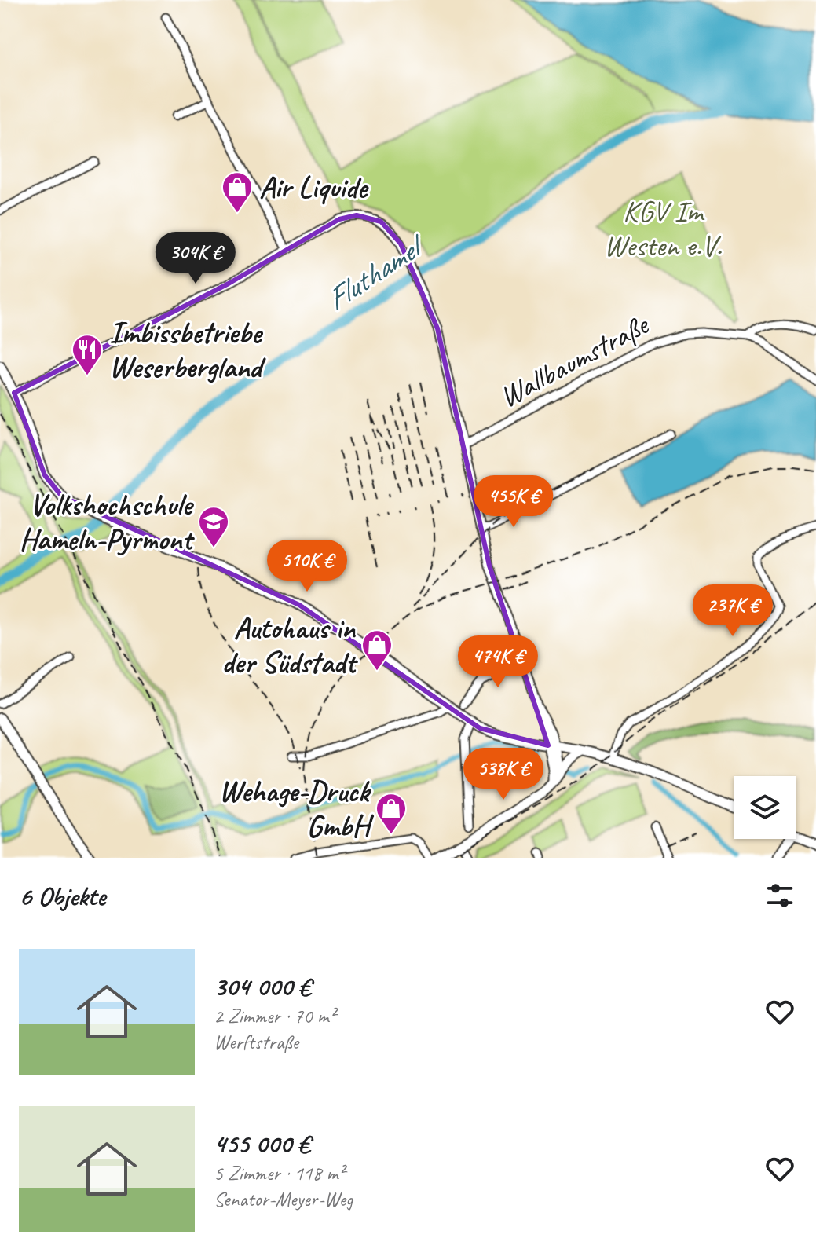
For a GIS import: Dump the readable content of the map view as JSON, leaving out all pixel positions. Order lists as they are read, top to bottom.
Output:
{
  "streets": {
    "street": ["Wallbaumstraße"]
  },
  "water": ["Fluthamel"],
  "parks": ["KGV Im Westen e.V."],
  "places": {
    "shop": ["Air Liquide", "Autohaus in der Südstadt", "Wehage-Druck GmbH"],
    "restaurant": ["Imbissbetriebe Weserbergland"],
    "school or university": ["Volkshochschule Hameln-Pyrmont"]
  },
  "page": {
    "price": [
      "304K €",
      "455K €",
      "510K €",
      "237K €",
      "474K €",
      "538K €"
    ],
    "heading": "6 Objekte",
    "list": [
      {
        "name": "304 000 €",
        "note": "2 Zimmer · 70 m² · Werftstraße"
      },
      {
        "name": "455 000 €",
        "note": "5 Zimmer · 118 m² · Senator-Meyer-Weg"
      }
    ]
  }
}
